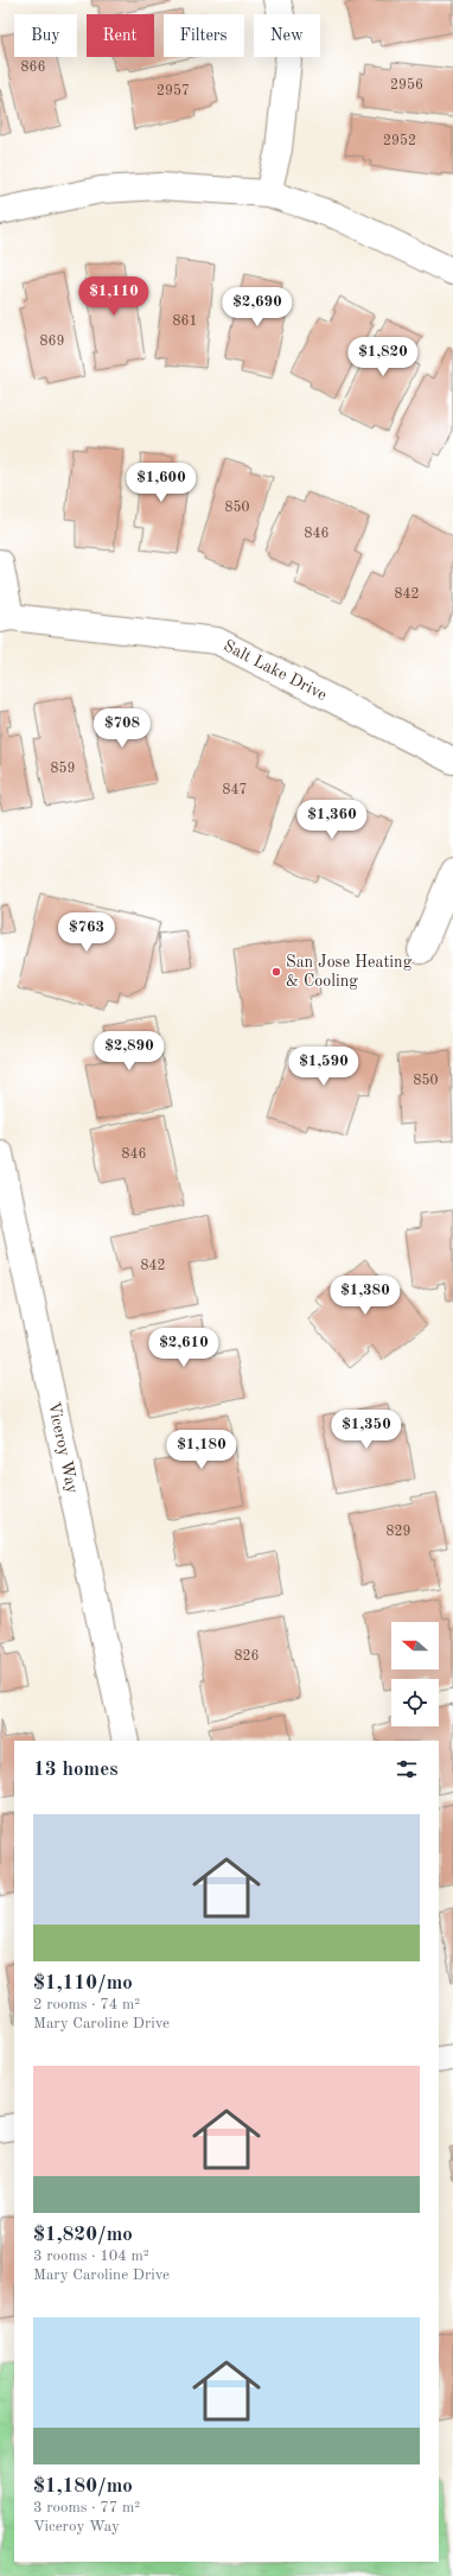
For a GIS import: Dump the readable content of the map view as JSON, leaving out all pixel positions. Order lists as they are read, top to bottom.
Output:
{
  "streets": {
    "street": ["Salt Lake Drive", "Viceroy Way"]
  },
  "places": ["San Jose Heating & Cooling"],
  "house_numbers": [
    "866",
    "2956",
    "2957",
    "2952",
    "861",
    "869",
    "850",
    "846",
    "842",
    "859",
    "847",
    "850",
    "846",
    "842",
    "829",
    "826"
  ],
  "north": "left",
  "page": {
    "chip": [
      "Buy",
      "Rent",
      "Filters",
      "New"
    ],
    "price": [
      "$1,110",
      "$2,690",
      "$1,820",
      "$1,600",
      "$708",
      "$1,360",
      "$763",
      "$2,890",
      "$1,590",
      "$1,380",
      "$2,610",
      "$1,350",
      "$1,180"
    ],
    "heading": "13 homes",
    "list": [
      {
        "name": "$1,110/mo",
        "note": "2 rooms · 74 m² · Mary Caroline Drive"
      },
      {
        "name": "$1,820/mo",
        "note": "3 rooms · 104 m² · Mary Caroline Drive"
      },
      {
        "name": "$1,180/mo",
        "note": "3 rooms · 77 m² · Viceroy Way"
      }
    ]
  }
}
